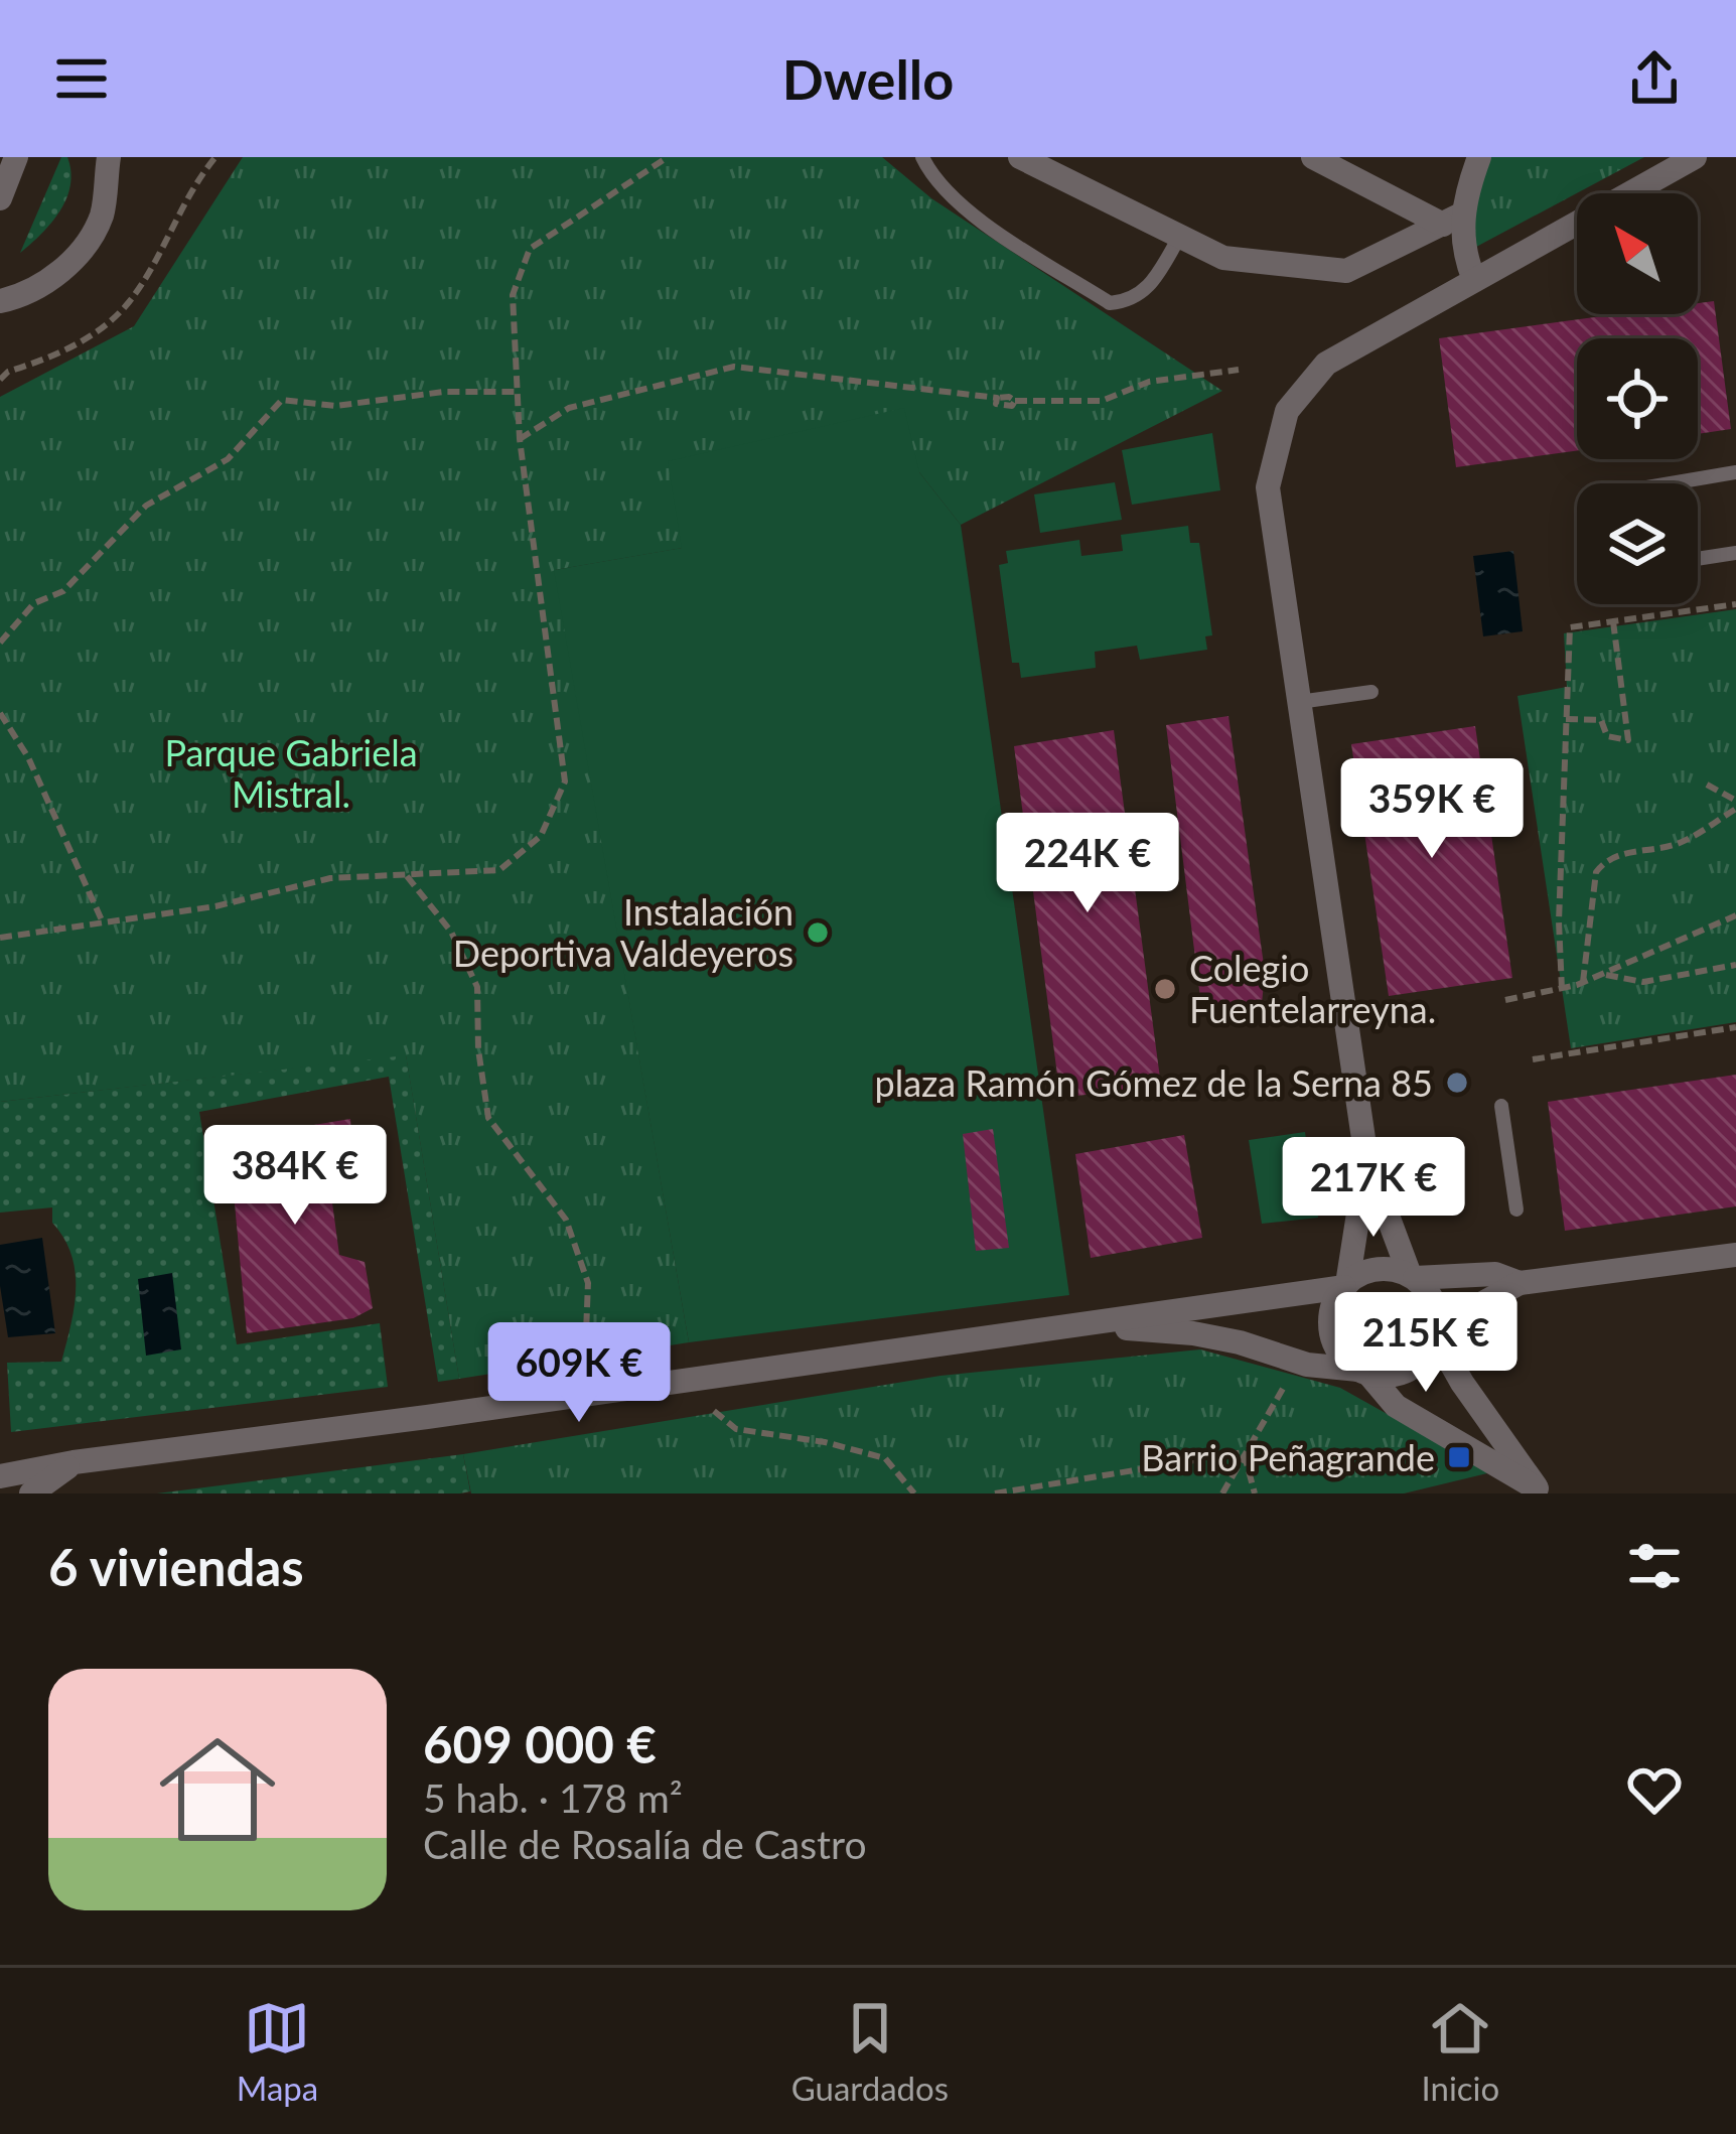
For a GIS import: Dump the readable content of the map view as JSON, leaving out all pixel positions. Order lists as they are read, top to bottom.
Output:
{
  "parks": ["Parque Gabriela Mistral."],
  "places": {
    "other": ["Instalación Deportiva Valdeyeros", "Colegio Fuentelarreyna.", "plaza Ramón Gómez de la Serna 85"],
    "transit": ["Barrio Peñagrande"]
  },
  "north": "top left",
  "page": {
    "header": "Dwello",
    "price": [
      "359K €",
      "224K €",
      "384K €",
      "217K €",
      "215K €",
      "609K €"
    ],
    "heading": "6 viviendas",
    "list": [
      {
        "name": "609 000 €",
        "note": "5 hab. · 178 m² · Calle de Rosalía de Castro"
      }
    ],
    "tabs": ["Mapa", "Guardados", "Inicio"]
  }
}
